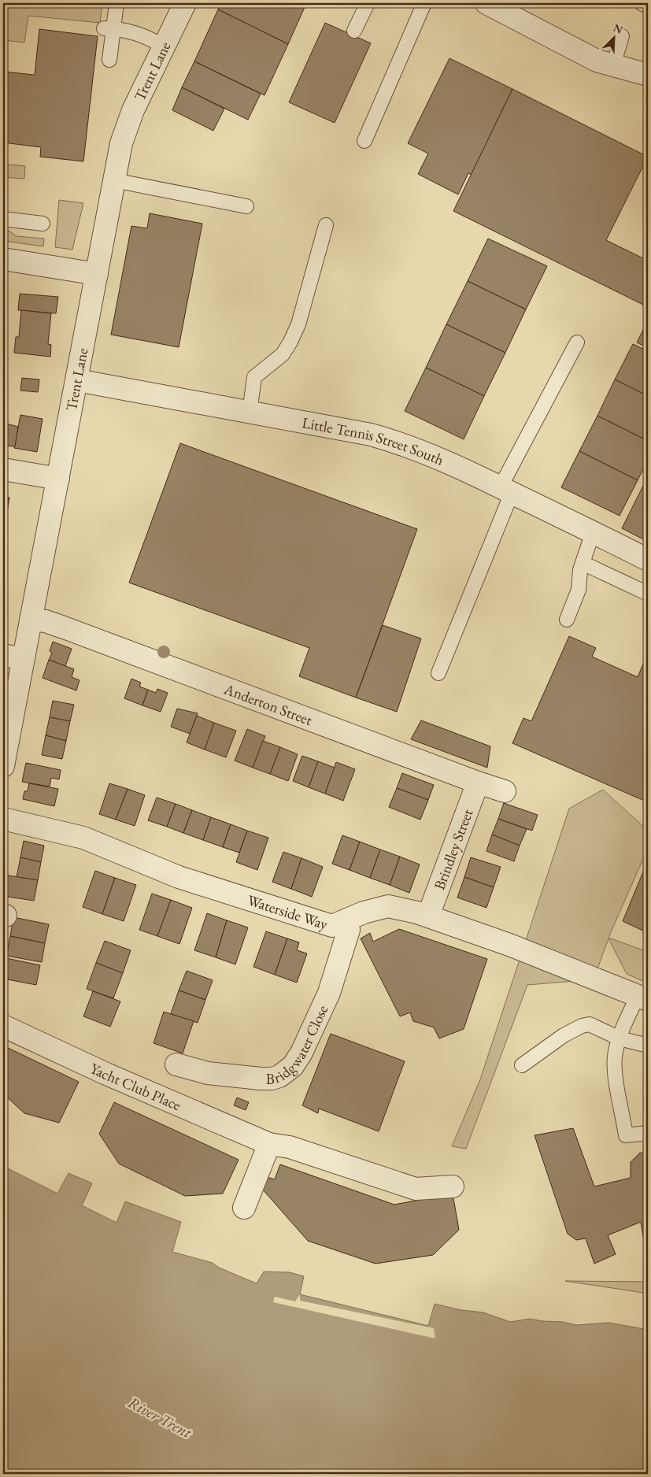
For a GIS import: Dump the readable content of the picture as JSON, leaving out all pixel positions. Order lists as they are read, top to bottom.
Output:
{
  "streets": {
    "street": [
      "Trent Lane",
      "Little Tennis Street South",
      "Anderton Street",
      "Brindley Street",
      "Waterside Way",
      "Bridgwater Close",
      "Yacht Club Place"
    ]
  },
  "crossings": [
    ["Trent Lane", "Little Tennis Street South"],
    ["Trent Lane", "Anderton Street"],
    ["Anderton Street", "Brindley Street"],
    ["Brindley Street", "Waterside Way"],
    ["Waterside Way", "Bridgwater Close"]
  ],
  "water": ["River Trent"],
  "north": "top right"
}
